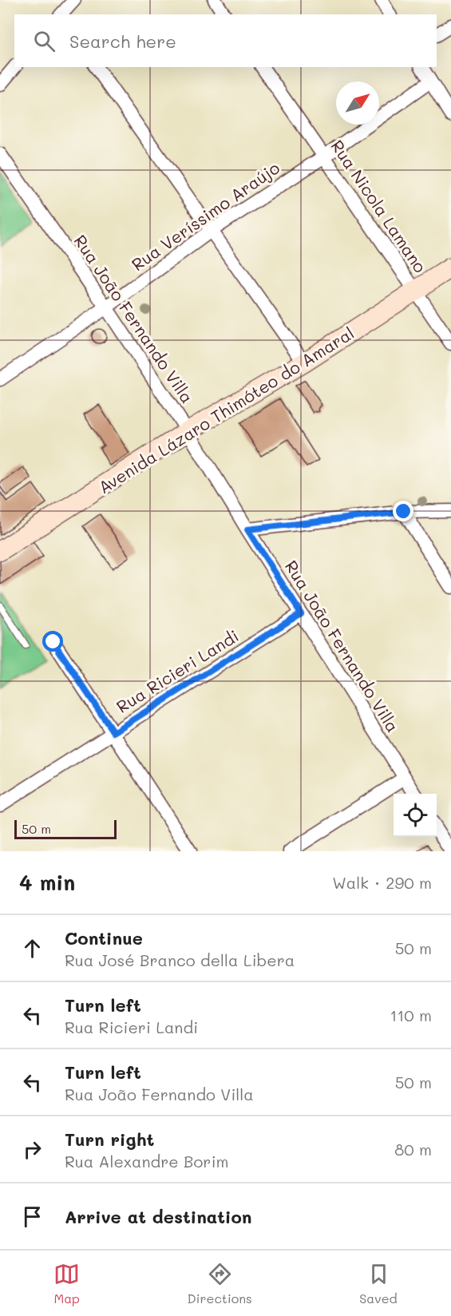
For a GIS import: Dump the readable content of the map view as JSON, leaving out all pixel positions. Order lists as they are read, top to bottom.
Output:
{
  "streets": {
    "main road": ["Avenida Lázaro Thimóteo do Amaral"],
    "street": [
      "Rua Nicola Lamano",
      "Rua Veríssimo Araújo",
      "Rua João Fernando Villa",
      "Rua Ricieri Landi"
    ]
  },
  "crossings": [
    ["Rua Nicola Lamano", "Rua Veríssimo Araújo"],
    ["Rua Nicola Lamano", "Avenida Lázaro Thimóteo do Amaral"],
    ["Rua Veríssimo Araújo", "Rua João Fernando Villa"],
    ["Rua João Fernando Villa", "Avenida Lázaro Thimóteo do Amaral"],
    ["Rua João Fernando Villa", "Rua Ricieri Landi"]
  ],
  "scale_bar": "50 m",
  "north": "top right",
  "page": {
    "search": "Search here",
    "scale": "50 m",
    "heading": ["4 min", "Walk · 290 m"],
    "list": [
      ["Continue", "Rua José Branco della Libera", "50 m"],
      ["Turn left", "Rua Ricieri Landi", "110 m"],
      ["Turn left", "Rua João Fernando Villa", "50 m"],
      ["Turn right", "Rua Alexandre Borim", "80 m"],
      "Arrive at destination"
    ],
    "nav": ["Map", "Directions", "Saved"]
  }
}
